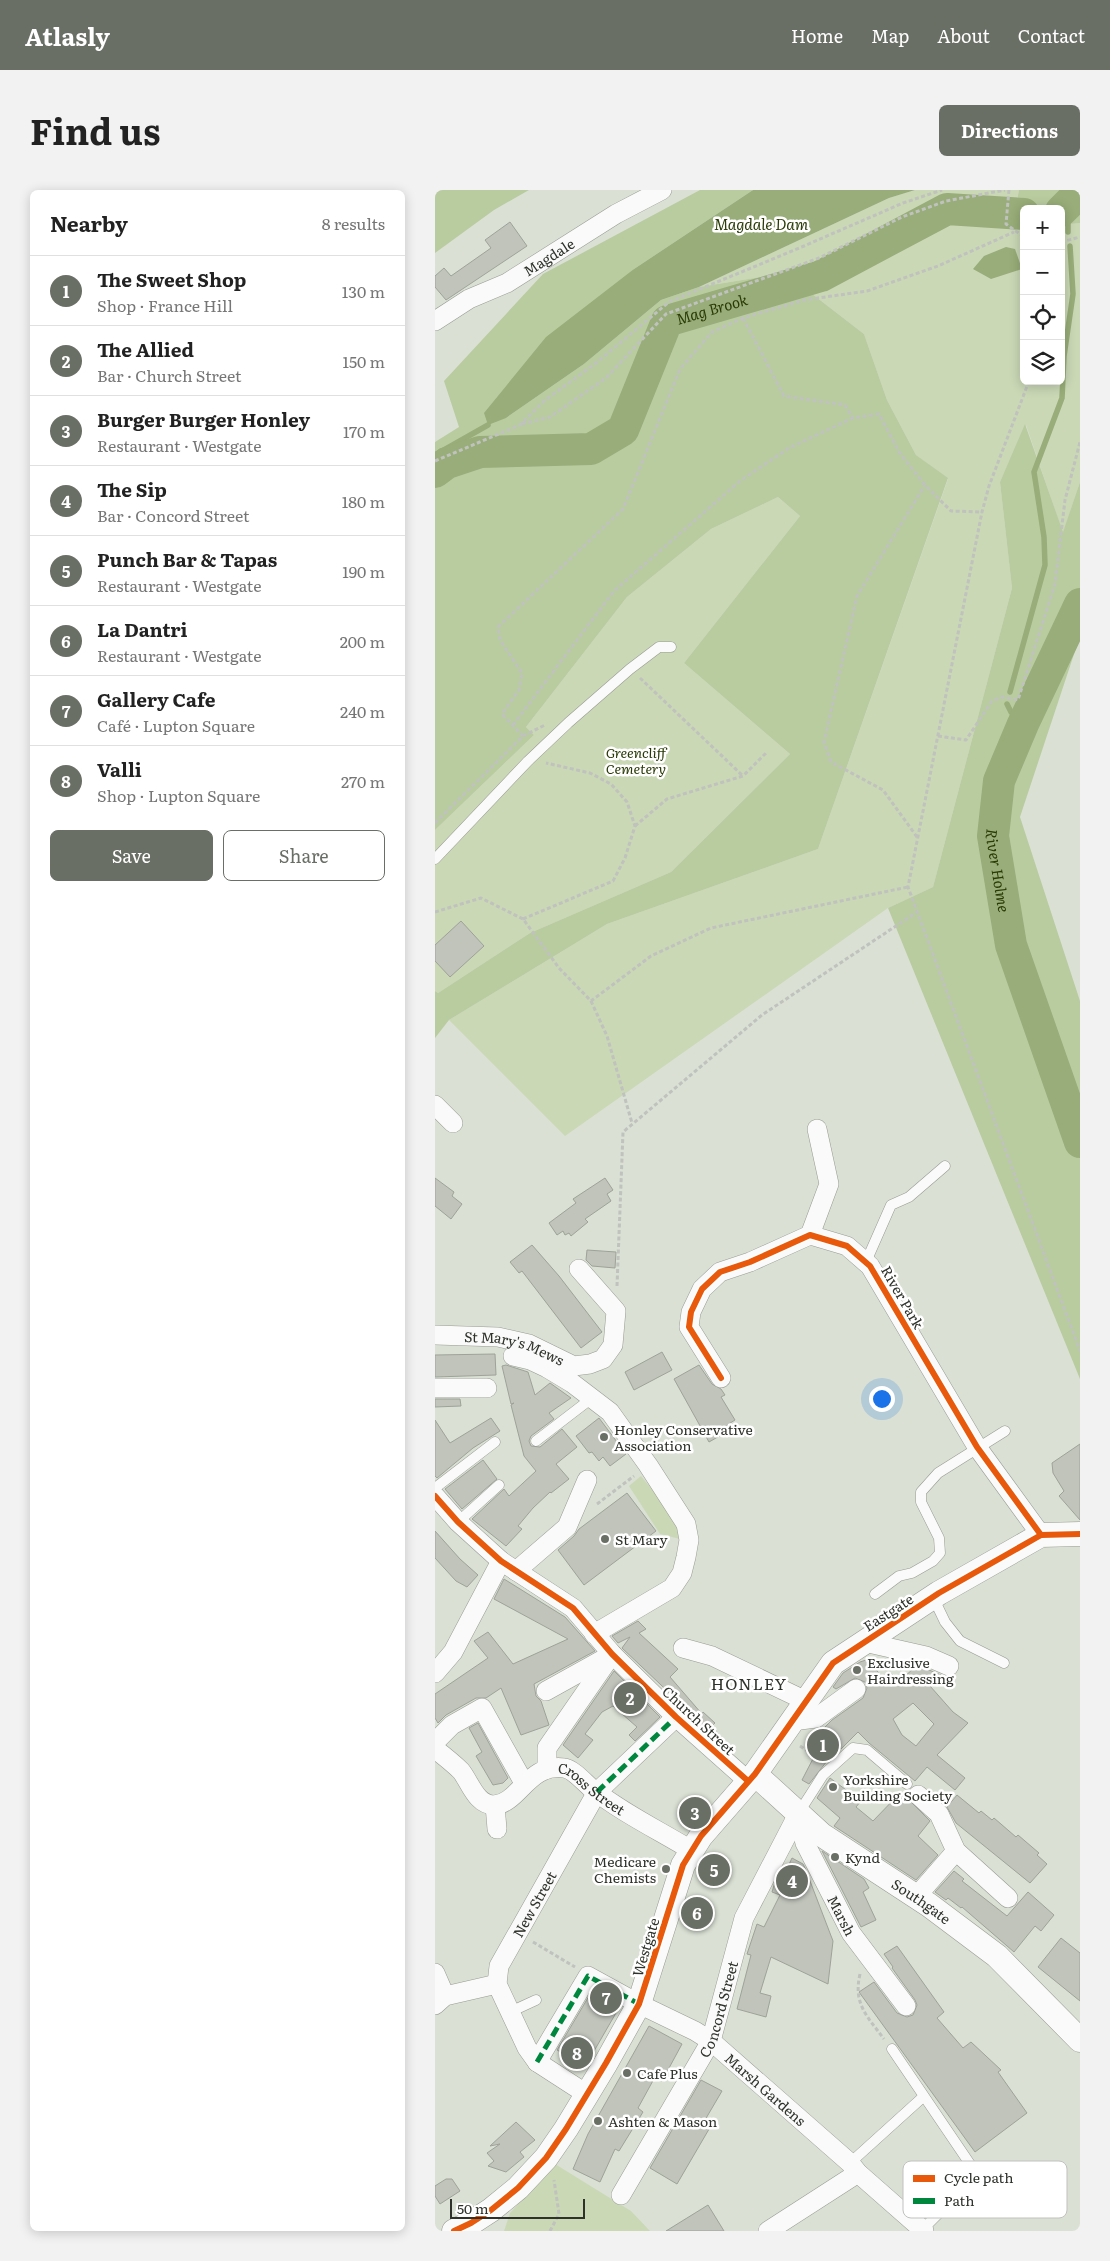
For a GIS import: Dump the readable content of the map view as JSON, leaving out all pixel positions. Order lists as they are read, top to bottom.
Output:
{
  "streets": {
    "street": [
      "Magdale",
      "River Park",
      "St Mary's Mews",
      "Eastgate",
      "Church Street",
      "Cross Street",
      "Southgate",
      "New Street",
      "Marsh",
      "Westgate",
      "Concord Street",
      "Marsh Gardens"
    ]
  },
  "crossings": [
    ["River Park", "Eastgate"],
    ["Eastgate", "Church Street"],
    ["Eastgate", "Southgate"],
    ["Eastgate", "Westgate"],
    ["Church Street", "Southgate"],
    ["Church Street", "New Street"],
    ["Church Street", "Westgate"],
    ["Cross Street", "New Street"],
    ["Cross Street", "Westgate"],
    ["Southgate", "Marsh"],
    ["Southgate", "Westgate"],
    ["Southgate", "Concord Street"],
    ["Marsh", "Concord Street"],
    ["Westgate", "Marsh Gardens"],
    ["Concord Street", "Marsh Gardens"]
  ],
  "districts": ["HONLEY"],
  "water": ["Magdale Dam", "Mag Brook", "River Holme"],
  "parks": ["Greencliff Cemetery"],
  "places": [
    "Honley Conservative Association",
    "St Mary",
    "Exclusive Hairdressing",
    "Yorkshire Building Society",
    "Kynd",
    "Medicare Chemists",
    "Cafe Plus",
    "Ashten & Mason"
  ],
  "legend": ["Cycle path", "Path"],
  "scale_bar": "50 m",
  "page": {
    "header": "Atlasly",
    "nav": [
      "Home",
      "Map",
      "About",
      "Contact"
    ],
    "title": "Find us",
    "buttons": [
      "Directions",
      ["Save", "Share"]
    ],
    "heading": ["Nearby", "8 results"],
    "map_buttons": ["+", "−"],
    "list": [
      {
        "mark": "1",
        "name": "The Sweet Shop",
        "note": "Shop · France Hill",
        "value": "130 m"
      },
      {
        "mark": "2",
        "name": "The Allied",
        "note": "Bar · Church Street",
        "value": "150 m"
      },
      {
        "mark": "3",
        "name": "Burger Burger Honley",
        "note": "Restaurant · Westgate",
        "value": "170 m"
      },
      {
        "mark": "4",
        "name": "The Sip",
        "note": "Bar · Concord Street",
        "value": "180 m"
      },
      {
        "mark": "5",
        "name": "Punch Bar & Tapas",
        "note": "Restaurant · Westgate",
        "value": "190 m"
      },
      {
        "mark": "6",
        "name": "La Dantri",
        "note": "Restaurant · Westgate",
        "value": "200 m"
      },
      {
        "mark": "7",
        "name": "Gallery Cafe",
        "note": "Café · Lupton Square",
        "value": "240 m"
      },
      {
        "mark": "8",
        "name": "Valli",
        "note": "Shop · Lupton Square",
        "value": "270 m"
      }
    ],
    "pins": [
      "2",
      "1",
      "3",
      "5",
      "4",
      "6",
      "7",
      "8"
    ],
    "scale": "50 m"
  }
}
